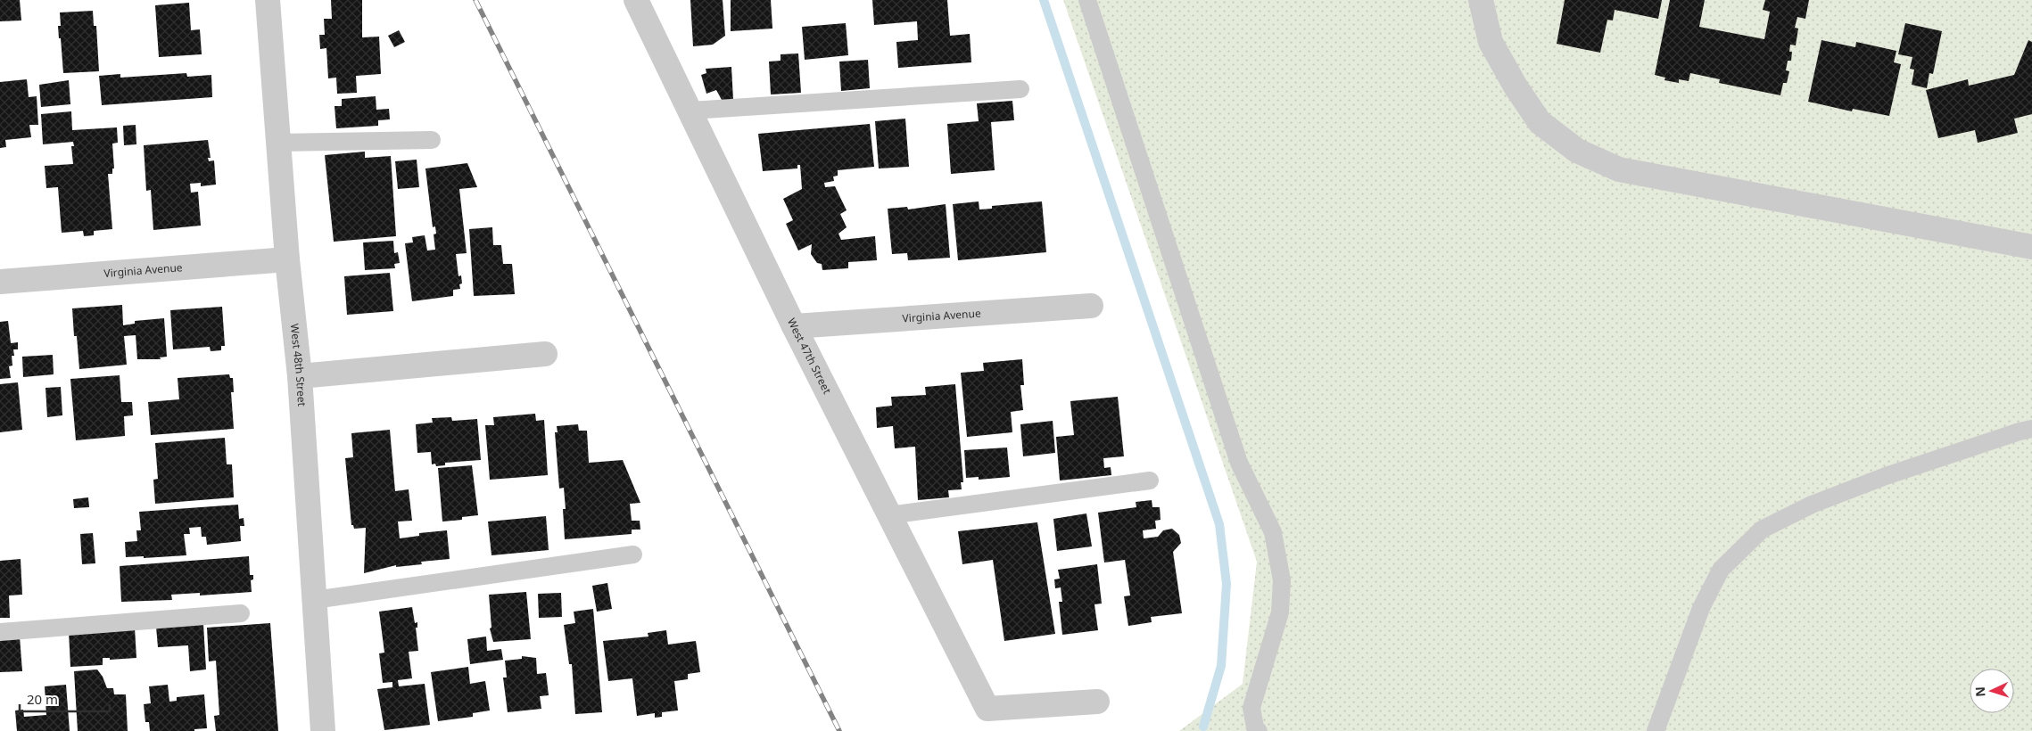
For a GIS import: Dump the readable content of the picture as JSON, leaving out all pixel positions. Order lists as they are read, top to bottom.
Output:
{
  "streets": {
    "street": ["Virginia Avenue", "West 47th Street", "West 48th Street"]
  },
  "crossings": [
    ["Virginia Avenue", "West 47th Street"],
    ["Virginia Avenue", "West 48th Street"]
  ],
  "scale_bar": "20 m",
  "north": "left"
}
